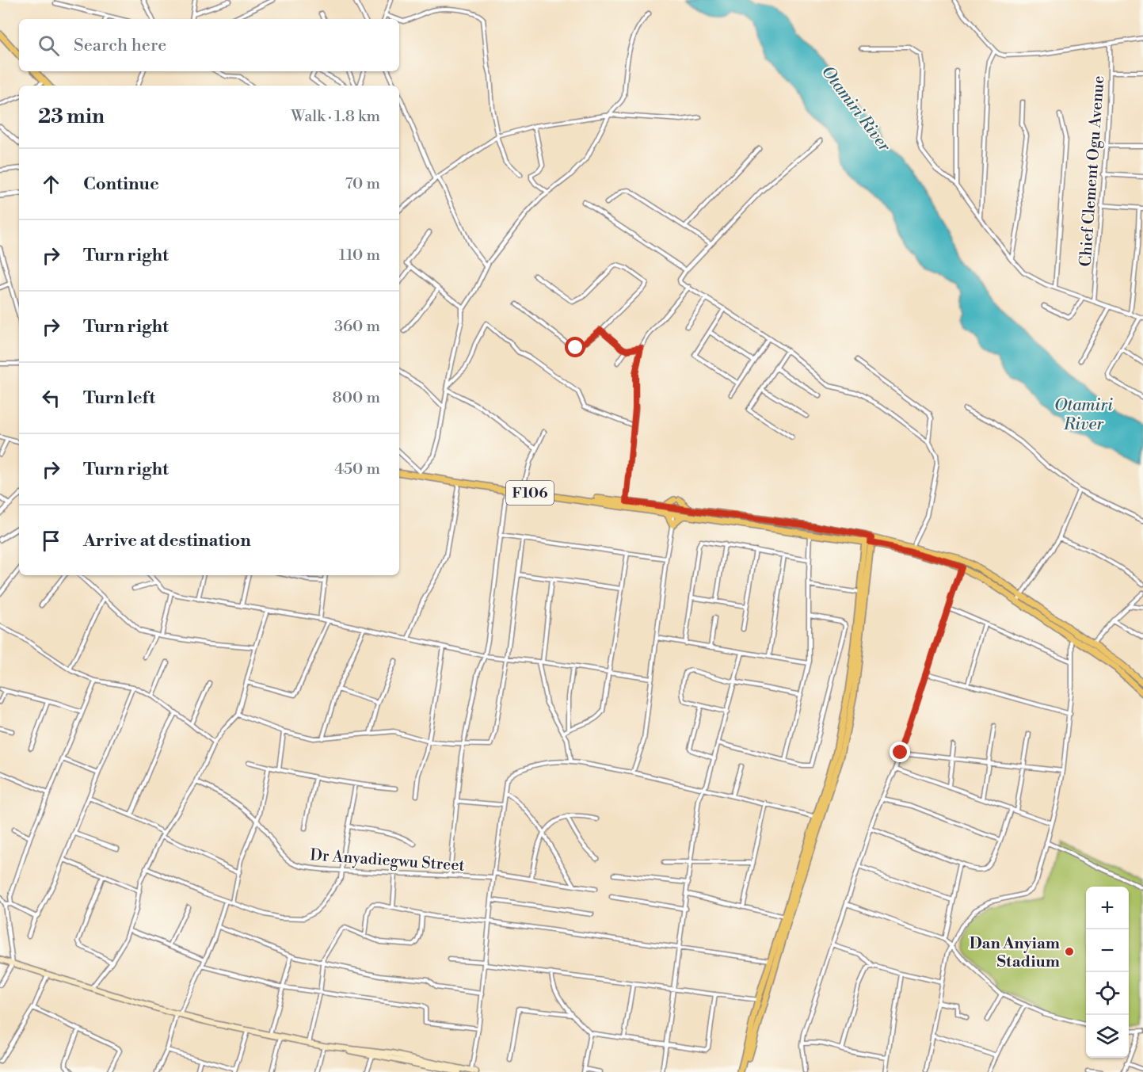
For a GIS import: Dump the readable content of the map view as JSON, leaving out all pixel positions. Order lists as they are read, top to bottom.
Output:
{
  "streets": {
    "main road": ["F106"],
    "street": ["Chief Clement Ogu Avenue", "Dr Anyadiegwu Street"]
  },
  "water": ["Otamiri River"],
  "places": ["Dan Anyiam Stadium"],
  "page": {
    "search": "Search here",
    "heading": ["23 min", "Walk · 1.8 km"],
    "list": [
      ["Continue", "70 m"],
      ["Turn right", "110 m"],
      ["Turn right", "360 m"],
      ["Turn left", "800 m"],
      ["Turn right", "450 m"],
      "Arrive at destination"
    ],
    "map_buttons": ["+", "−"]
  }
}
